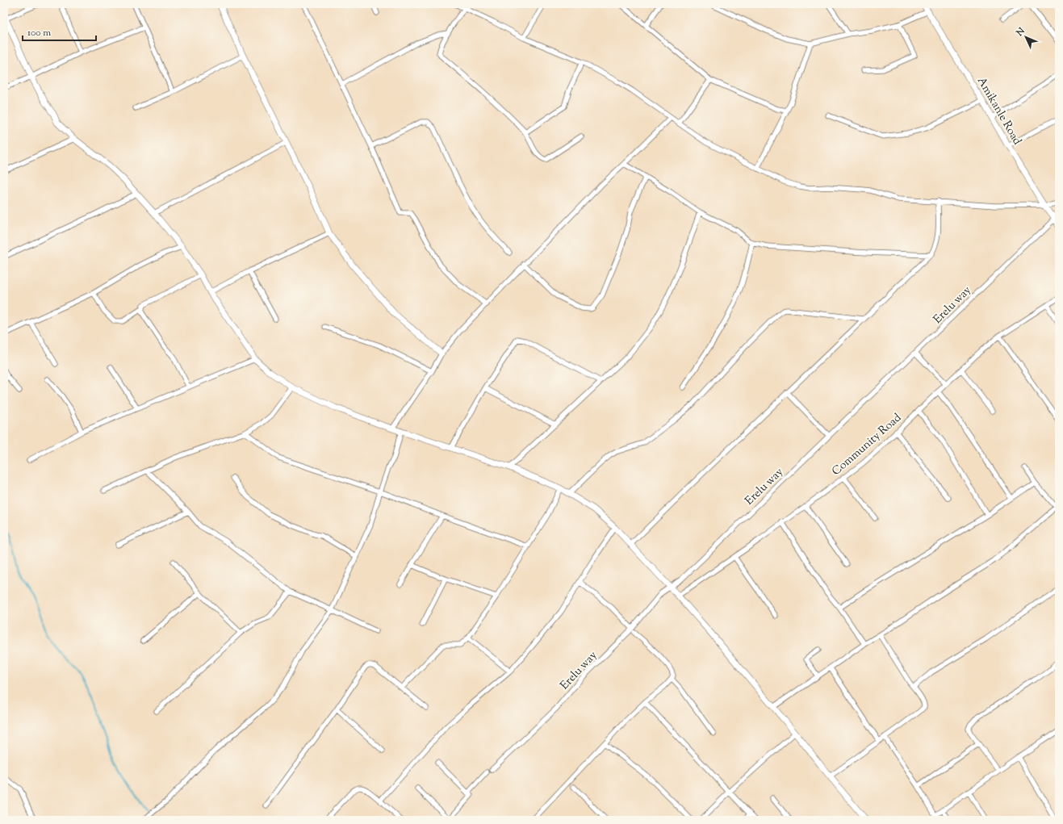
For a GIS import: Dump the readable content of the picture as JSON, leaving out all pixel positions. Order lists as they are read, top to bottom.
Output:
{
  "streets": {
    "street": ["Amikanle Road", "Erelu way", "Community Road"]
  },
  "crossings": [
    ["Amikanle Road", "Erelu way"]
  ],
  "scale_bar": "100 m",
  "north": "top left"
}
